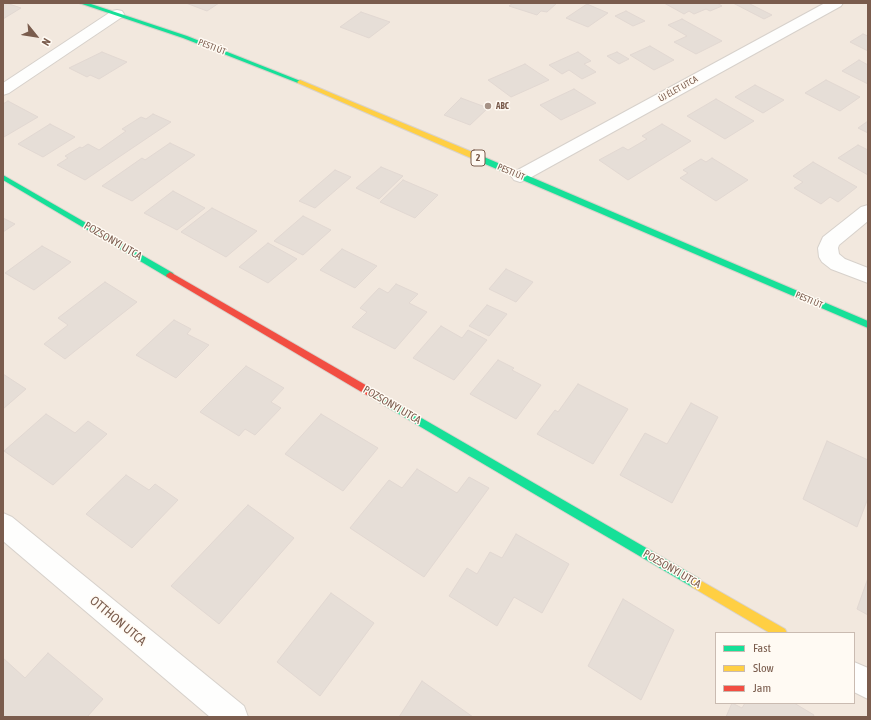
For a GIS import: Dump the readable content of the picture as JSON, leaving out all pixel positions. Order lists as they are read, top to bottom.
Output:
{
  "streets": {
    "main road": ["PESTI ÚT", "2", "POZSONYI UTCA"],
    "street": ["ÚJ ÉLET UTCA", "OTTHON UTCA"]
  },
  "crossings": [
    ["PESTI ÚT", "ÚJ ÉLET UTCA"]
  ],
  "places": ["ABC"],
  "legend": ["Fast", "Slow", "Jam"],
  "north": "bottom right"
}
